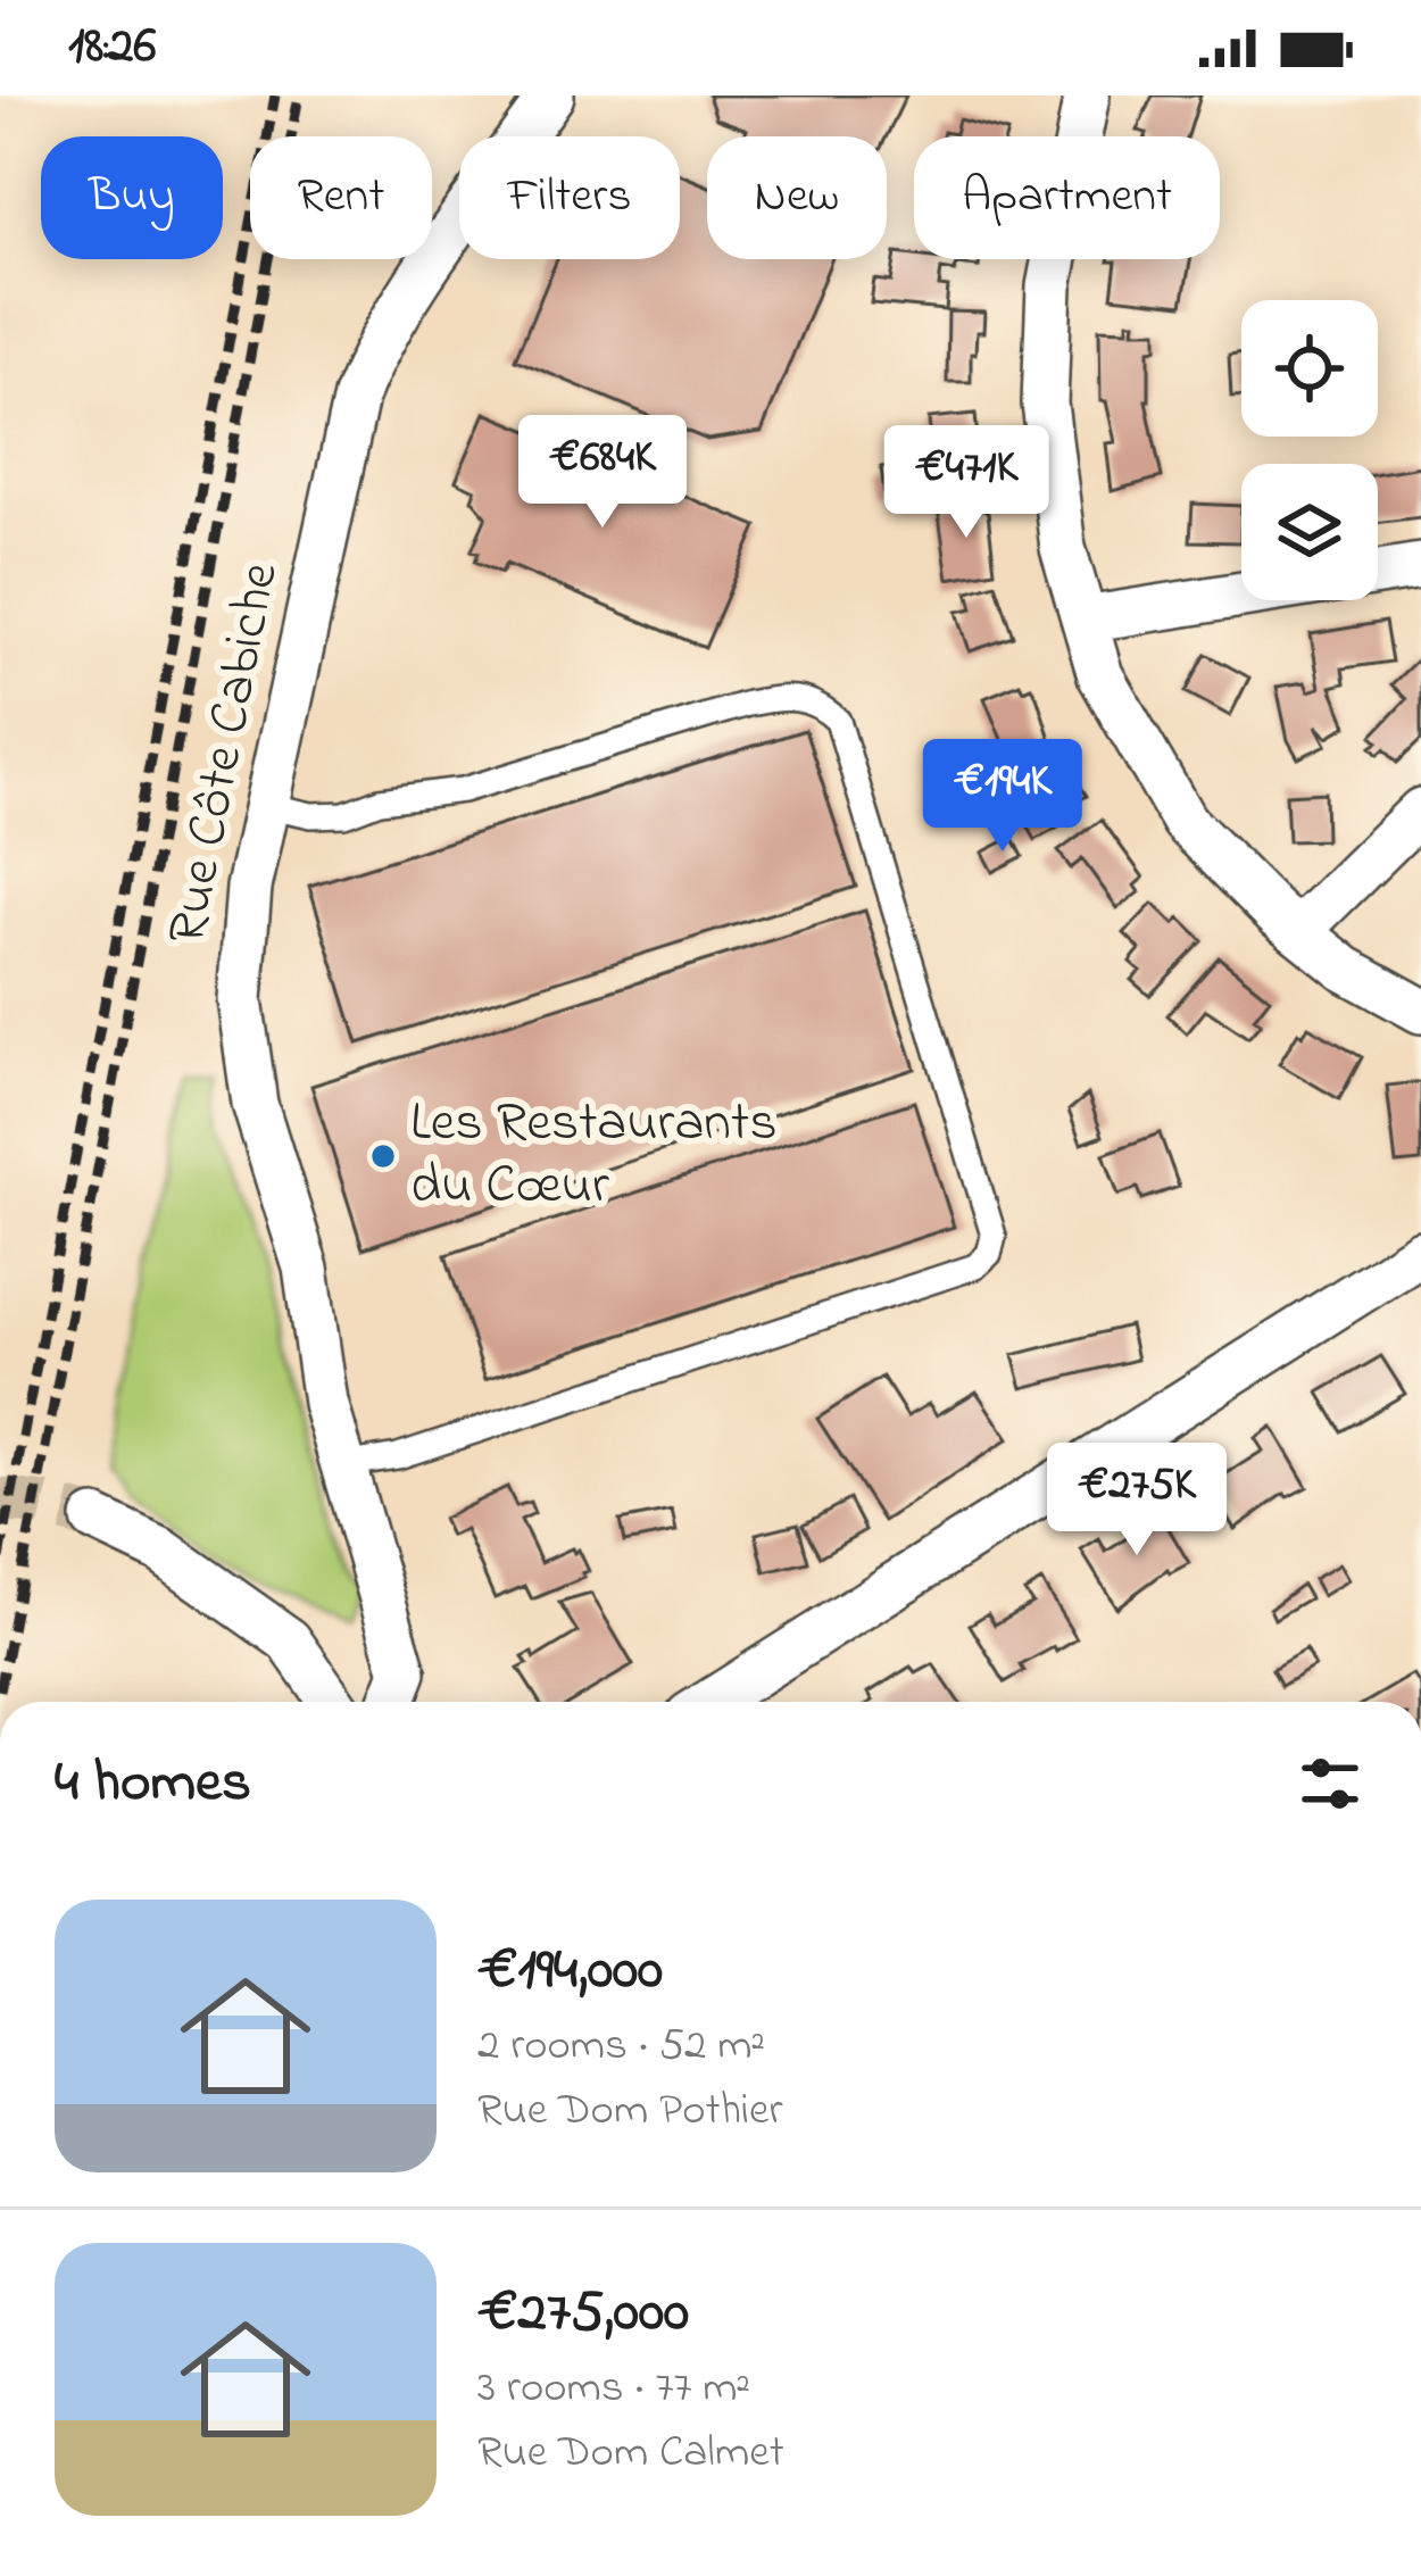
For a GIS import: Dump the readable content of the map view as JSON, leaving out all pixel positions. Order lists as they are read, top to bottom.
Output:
{
  "streets": {
    "street": ["Rue Côte Cabiche"]
  },
  "places": ["Les Restaurants du Cœur"],
  "page": {
    "status": "18:26",
    "chip": [
      "Buy",
      "Rent",
      "Filters",
      "New",
      "Apartment"
    ],
    "price": [
      "€684K",
      "€471K",
      "€194K",
      "€275K"
    ],
    "heading": "4 homes",
    "list": [
      {
        "name": "€194,000",
        "note": "2 rooms · 52 m² · Rue Dom Pothier"
      },
      {
        "name": "€275,000",
        "note": "3 rooms · 77 m² · Rue Dom Calmet"
      }
    ]
  }
}
